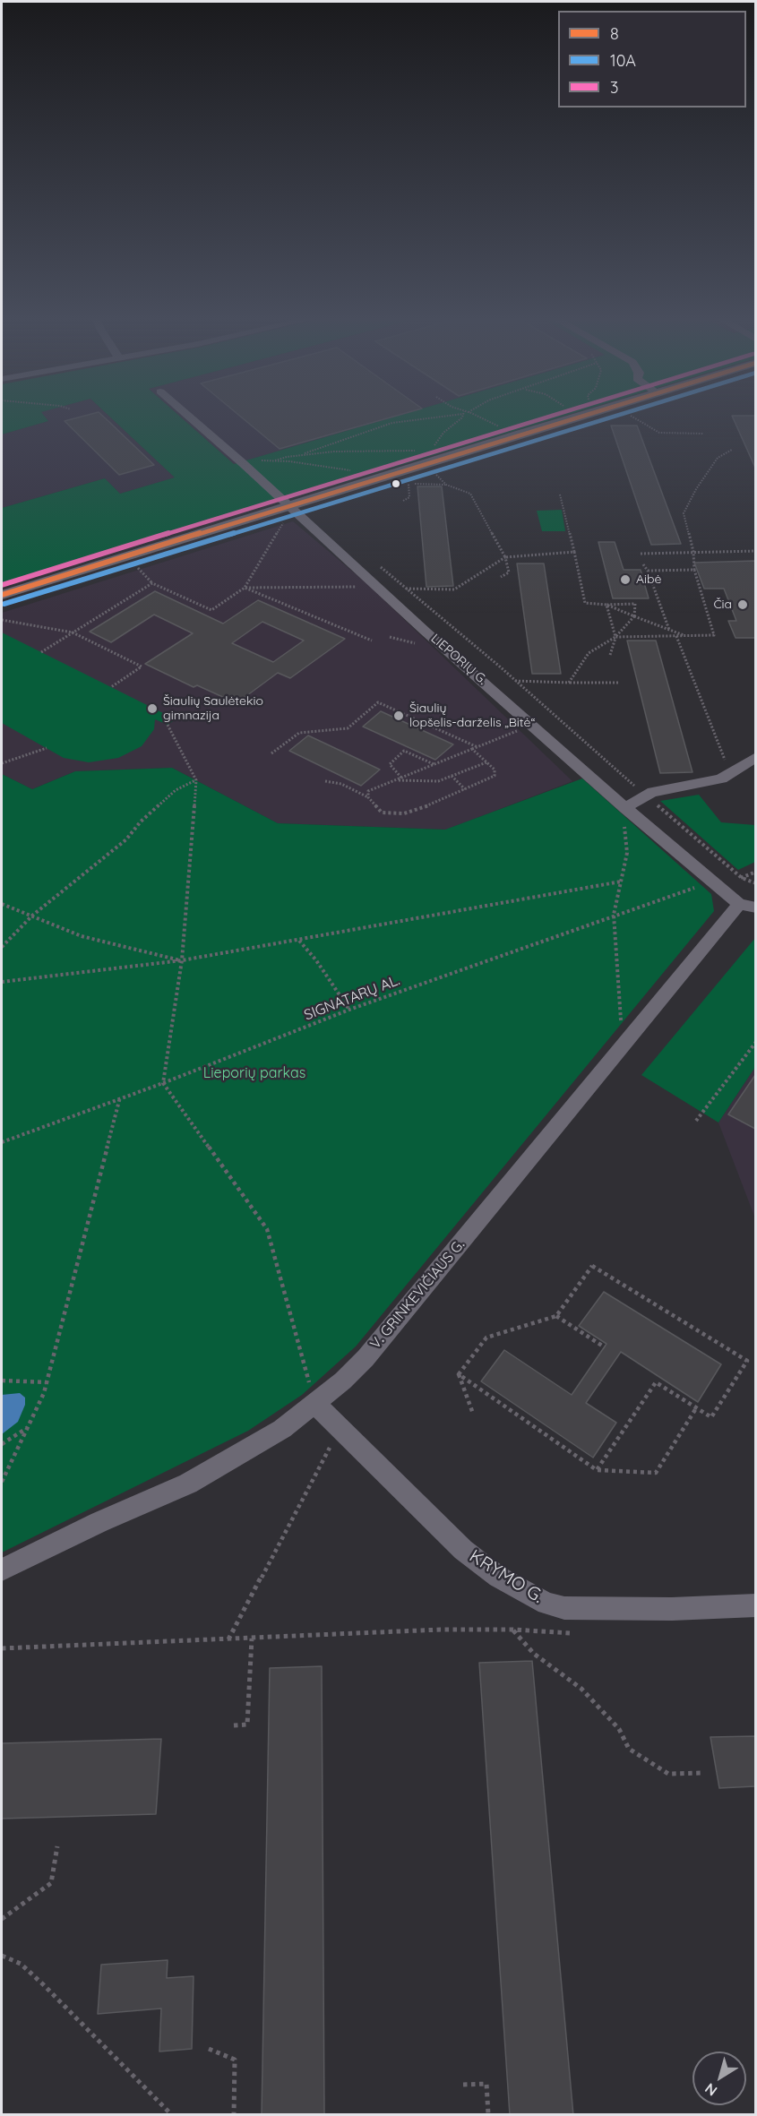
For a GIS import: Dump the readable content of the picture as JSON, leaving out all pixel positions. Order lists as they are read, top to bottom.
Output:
{
  "streets": {
    "street": ["LIEPORIŲ G.", "V. GRINKEVIČIAUS G.", "KRYMO G."],
    "path": ["SIGNATARŲ AL."]
  },
  "crossings": [
    ["LIEPORIŲ G.", "SIGNATARŲ AL."],
    ["LIEPORIŲ G.", "V. GRINKEVIČIAUS G."],
    ["V. GRINKEVIČIAUS G.", "KRYMO G."]
  ],
  "parks": ["Lieporių parkas"],
  "places": [
    "Aibė",
    "Čia",
    "Šiaulių Saulėtekio gimnazija",
    "Šiaulių lopšelis-darželis „Bitė“"
  ],
  "lines": ["transit line 8", "transit line 10A", "transit line 3"],
  "legend": ["8", "10A", "3"],
  "north": "bottom left"
}
